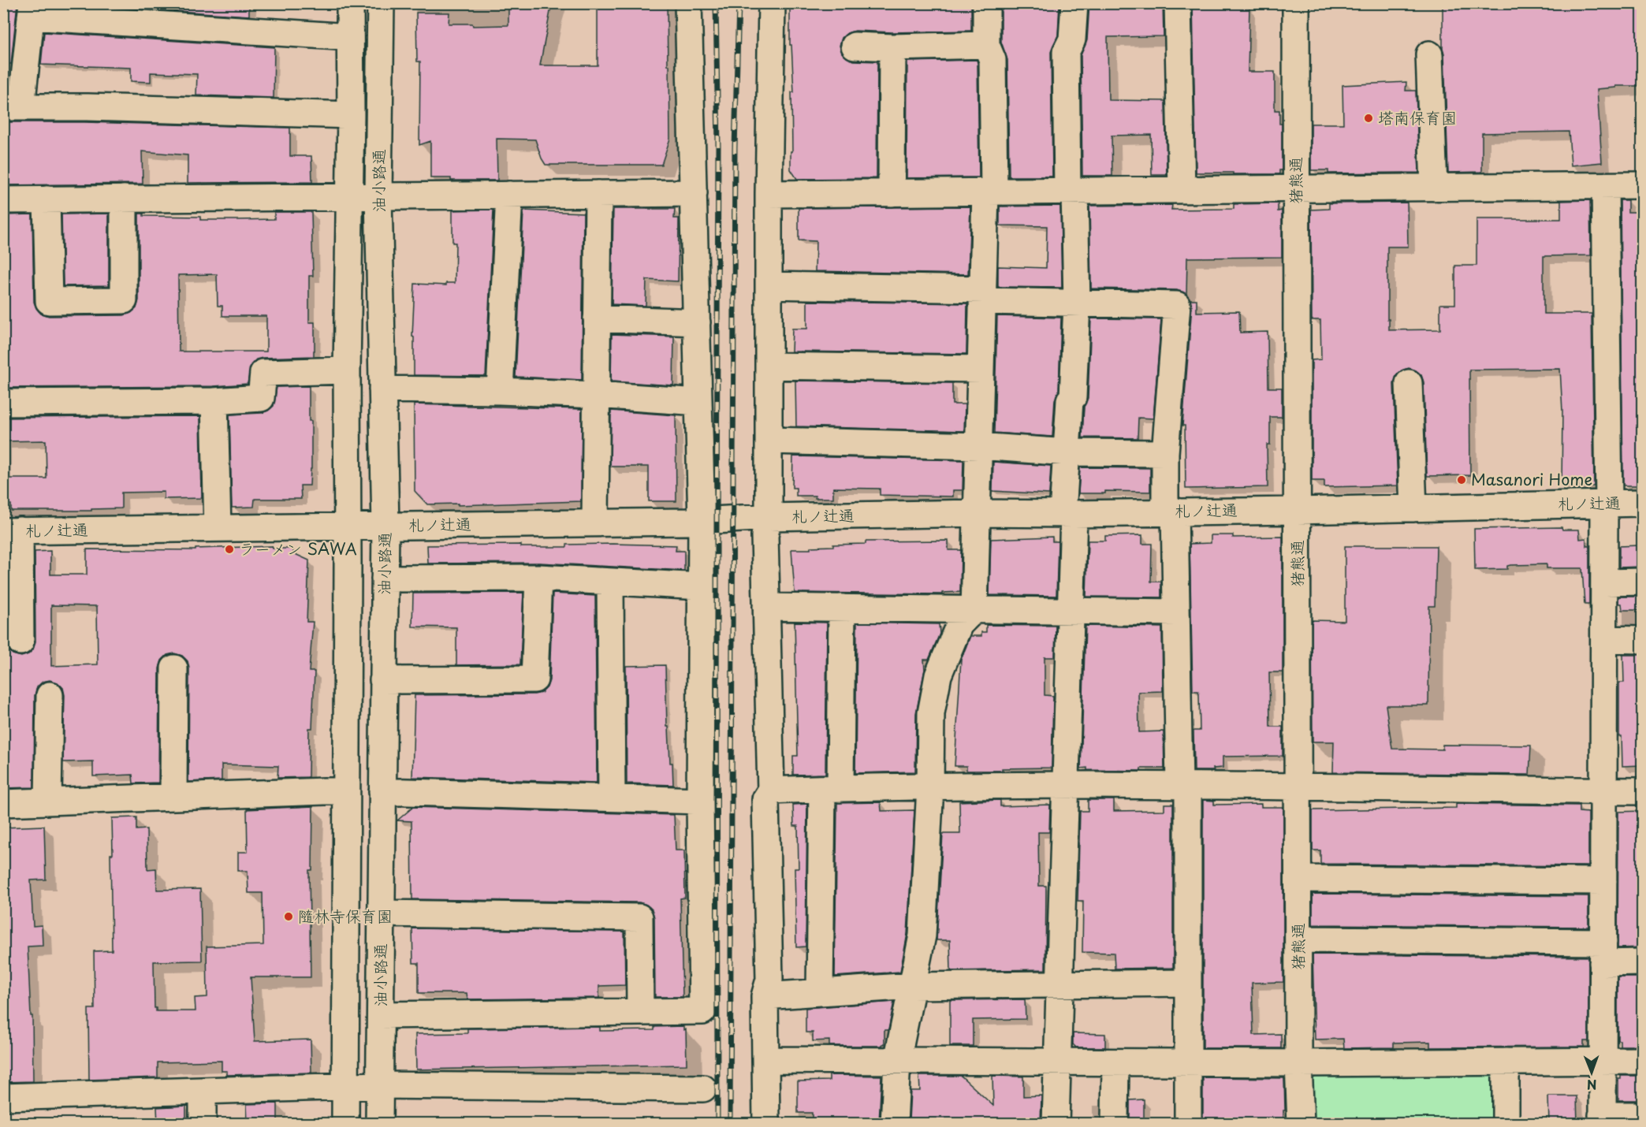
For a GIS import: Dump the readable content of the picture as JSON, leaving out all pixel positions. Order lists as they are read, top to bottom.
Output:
{
  "streets": {
    "street": ["油小路通", "猪熊通", "札ノ辻通"]
  },
  "crossings": [
    ["油小路通", "札ノ辻通"],
    ["猪熊通", "札ノ辻通"]
  ],
  "places": [
    "塔南保育園",
    "Masanori Home",
    "ラーメン SAWA",
    "隨林寺保育園"
  ],
  "north": "bottom"
}
